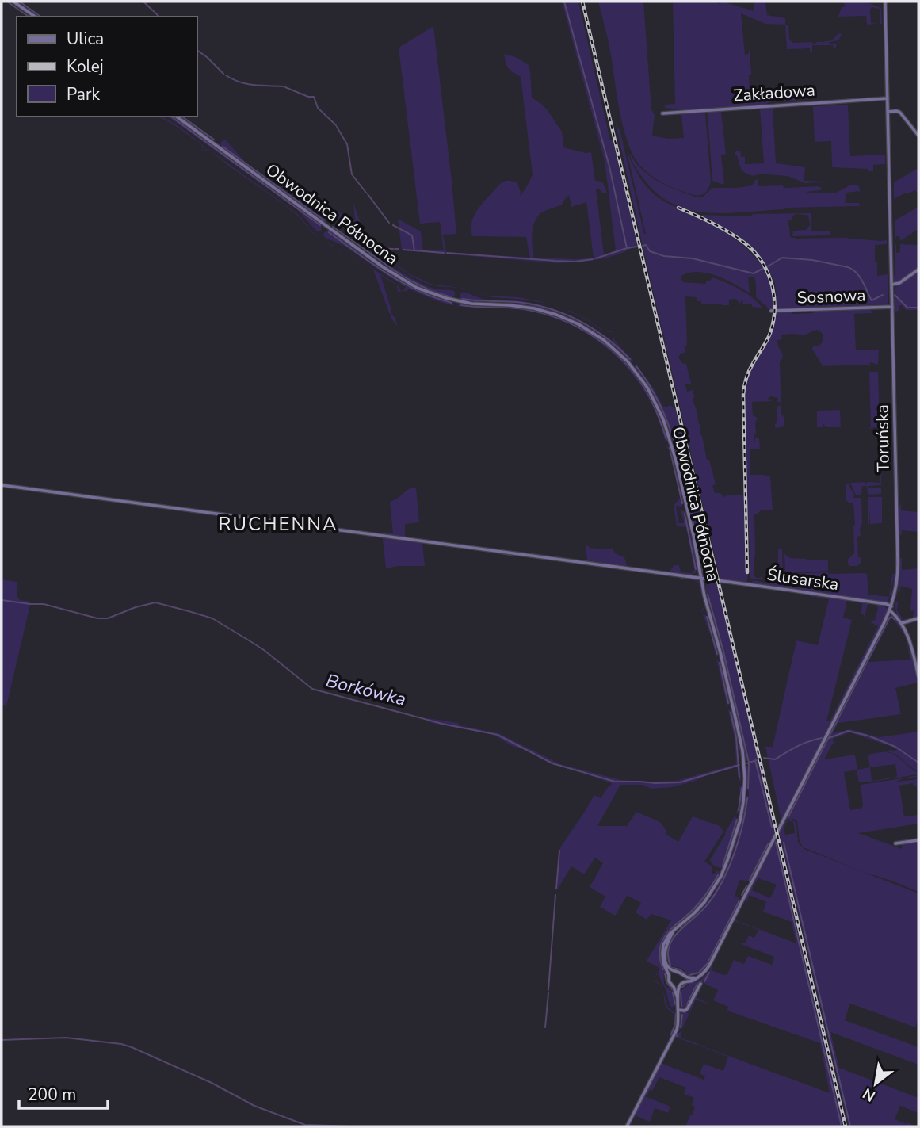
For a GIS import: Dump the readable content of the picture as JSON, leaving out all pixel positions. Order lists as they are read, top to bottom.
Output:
{
  "streets": {
    "street": [
      "Zakładowa",
      "Obwodnica Północna",
      "Sosnowa",
      "Toruńska",
      "Ślusarska"
    ]
  },
  "crossings": [
    ["Zakładowa", "Toruńska"],
    ["Obwodnica Północna", "Ślusarska"],
    ["Sosnowa", "Toruńska"],
    ["Toruńska", "Ślusarska"]
  ],
  "districts": ["RUCHENNA"],
  "water": ["Borkówka"],
  "legend": ["Ulica", "Kolej", "Park"],
  "scale_bar": "200 m",
  "north": "bottom left"
}
